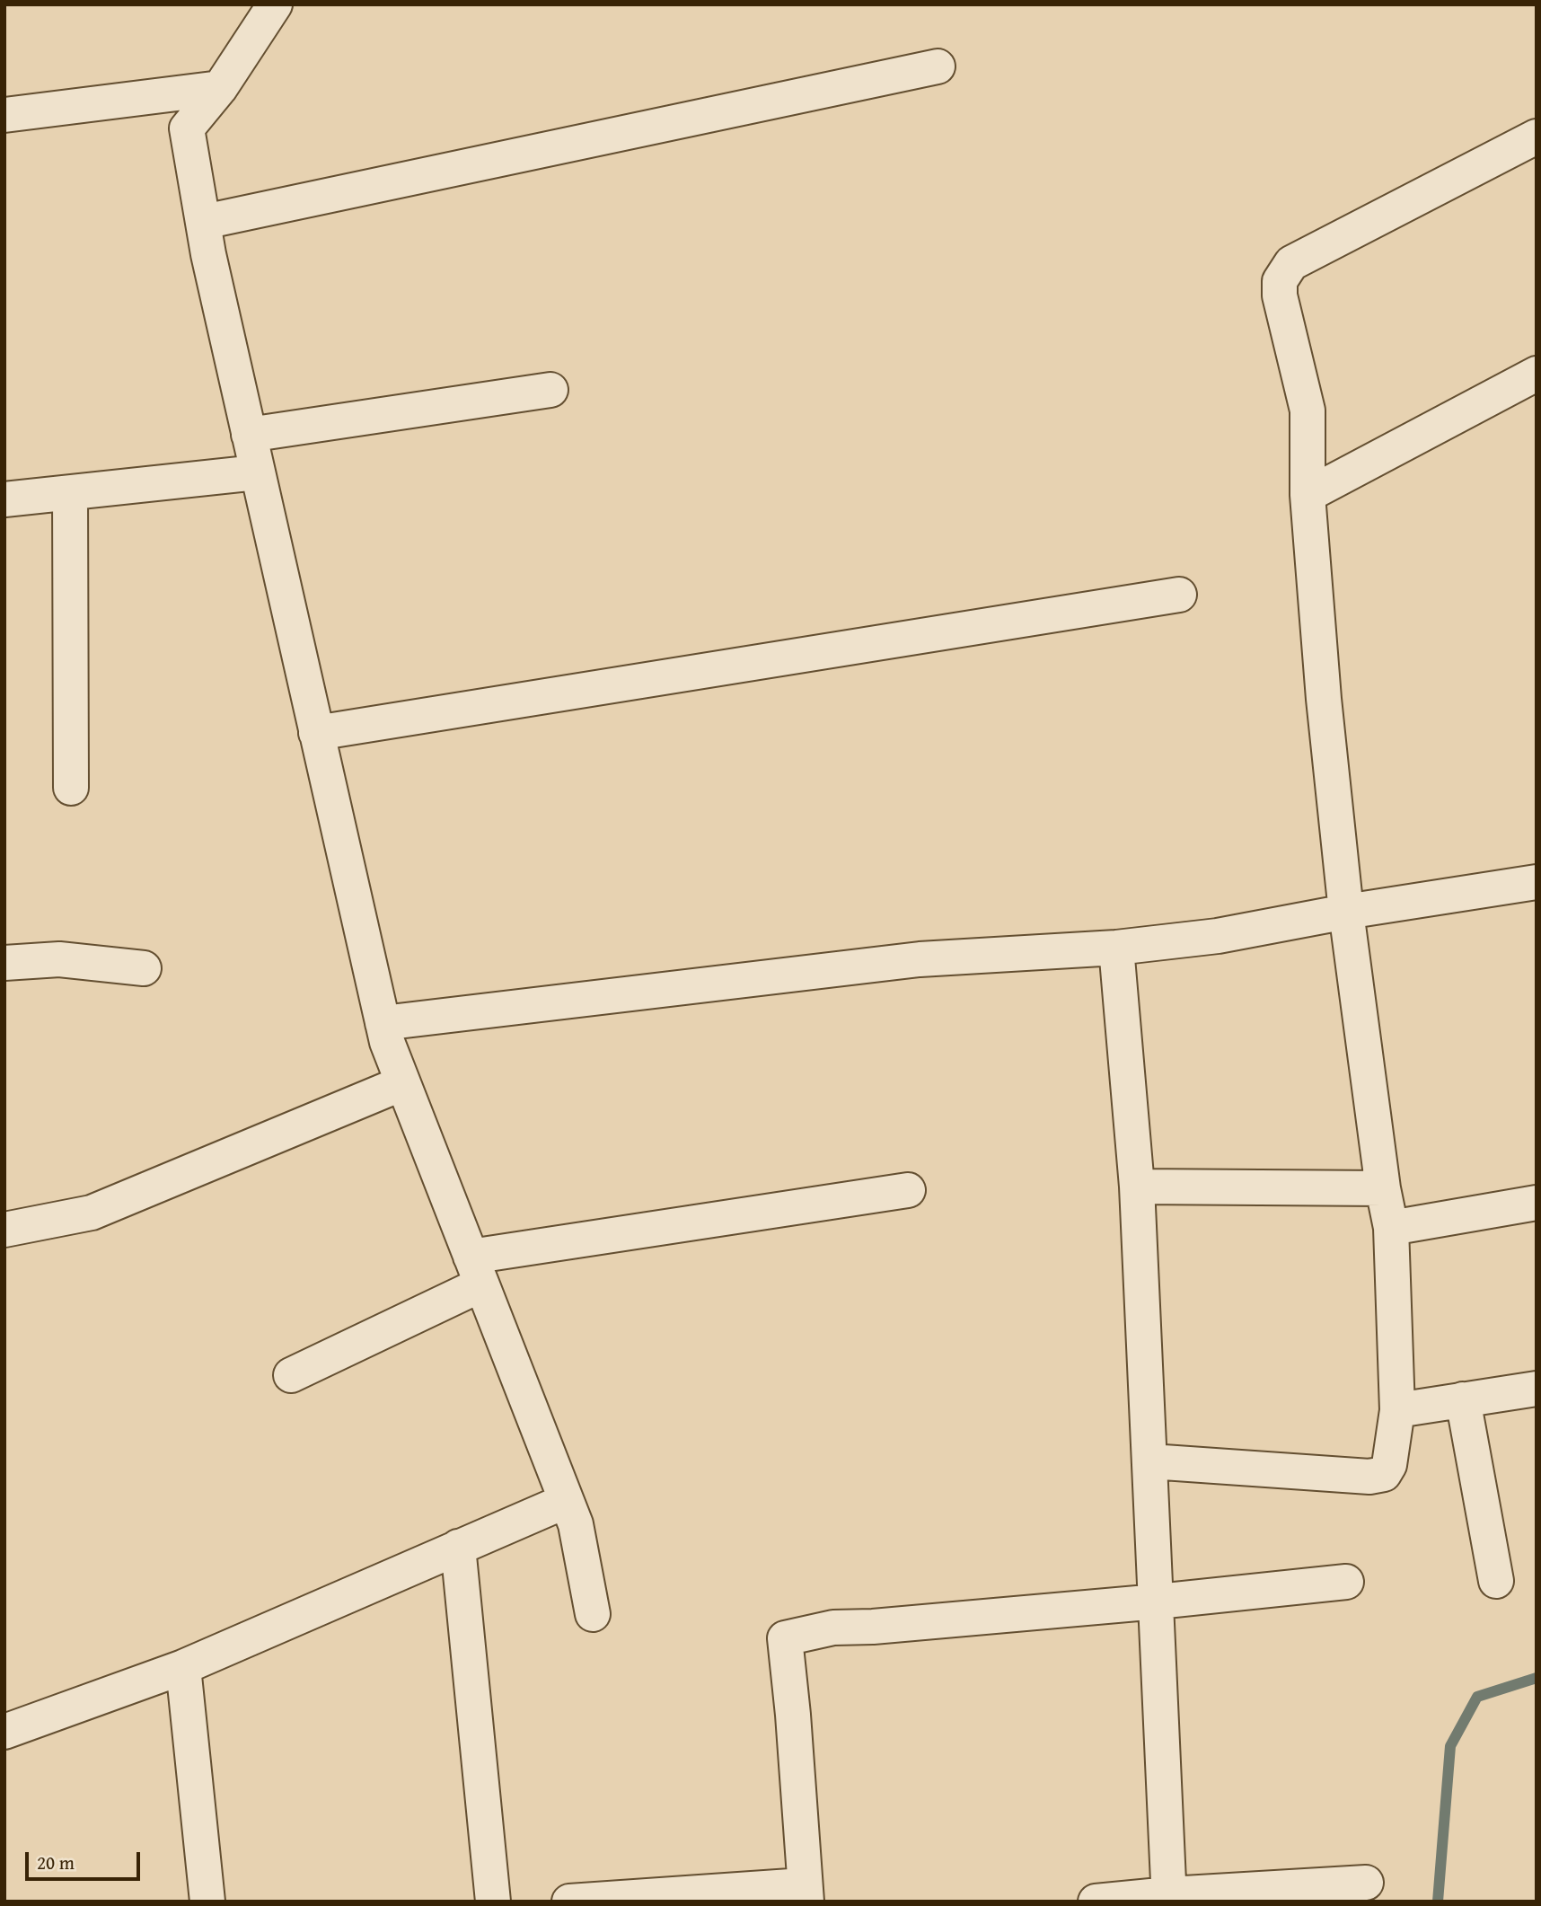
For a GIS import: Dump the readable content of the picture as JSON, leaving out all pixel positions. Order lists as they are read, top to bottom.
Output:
{
  "scale_bar": "20 m"
}
